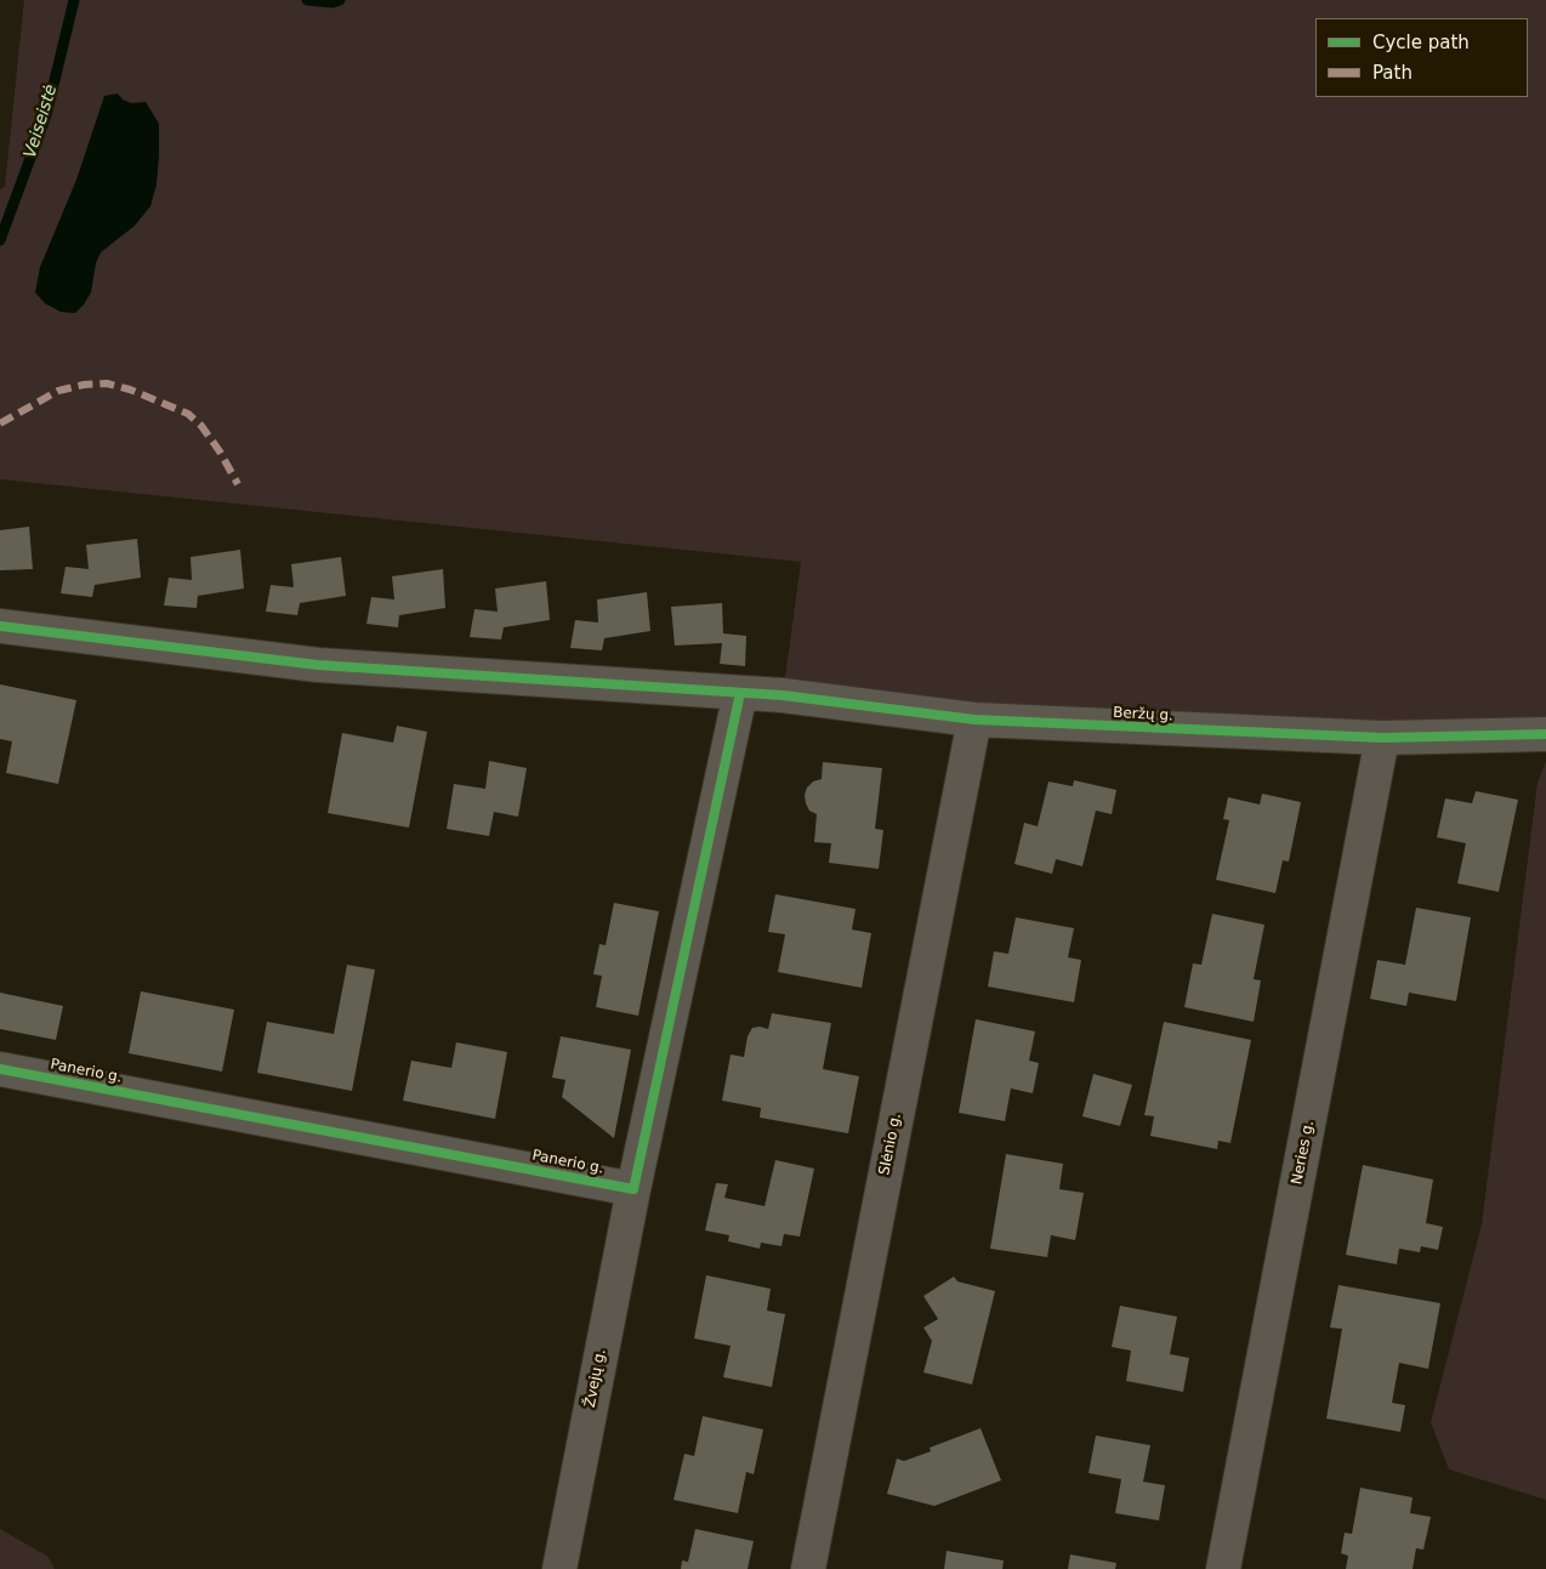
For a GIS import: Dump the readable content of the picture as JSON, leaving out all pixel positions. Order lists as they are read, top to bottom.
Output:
{
  "streets": {
    "street": [
      "Beržų g.",
      "Panerio g.",
      "Slėnio g.",
      "Neries g.",
      "Žvejų g."
    ]
  },
  "crossings": [
    ["Beržų g.", "Slėnio g."],
    ["Beržų g.", "Neries g."],
    ["Panerio g.", "Žvejų g."]
  ],
  "water": ["Veiseistė"],
  "legend": ["Cycle path", "Path"]
}
